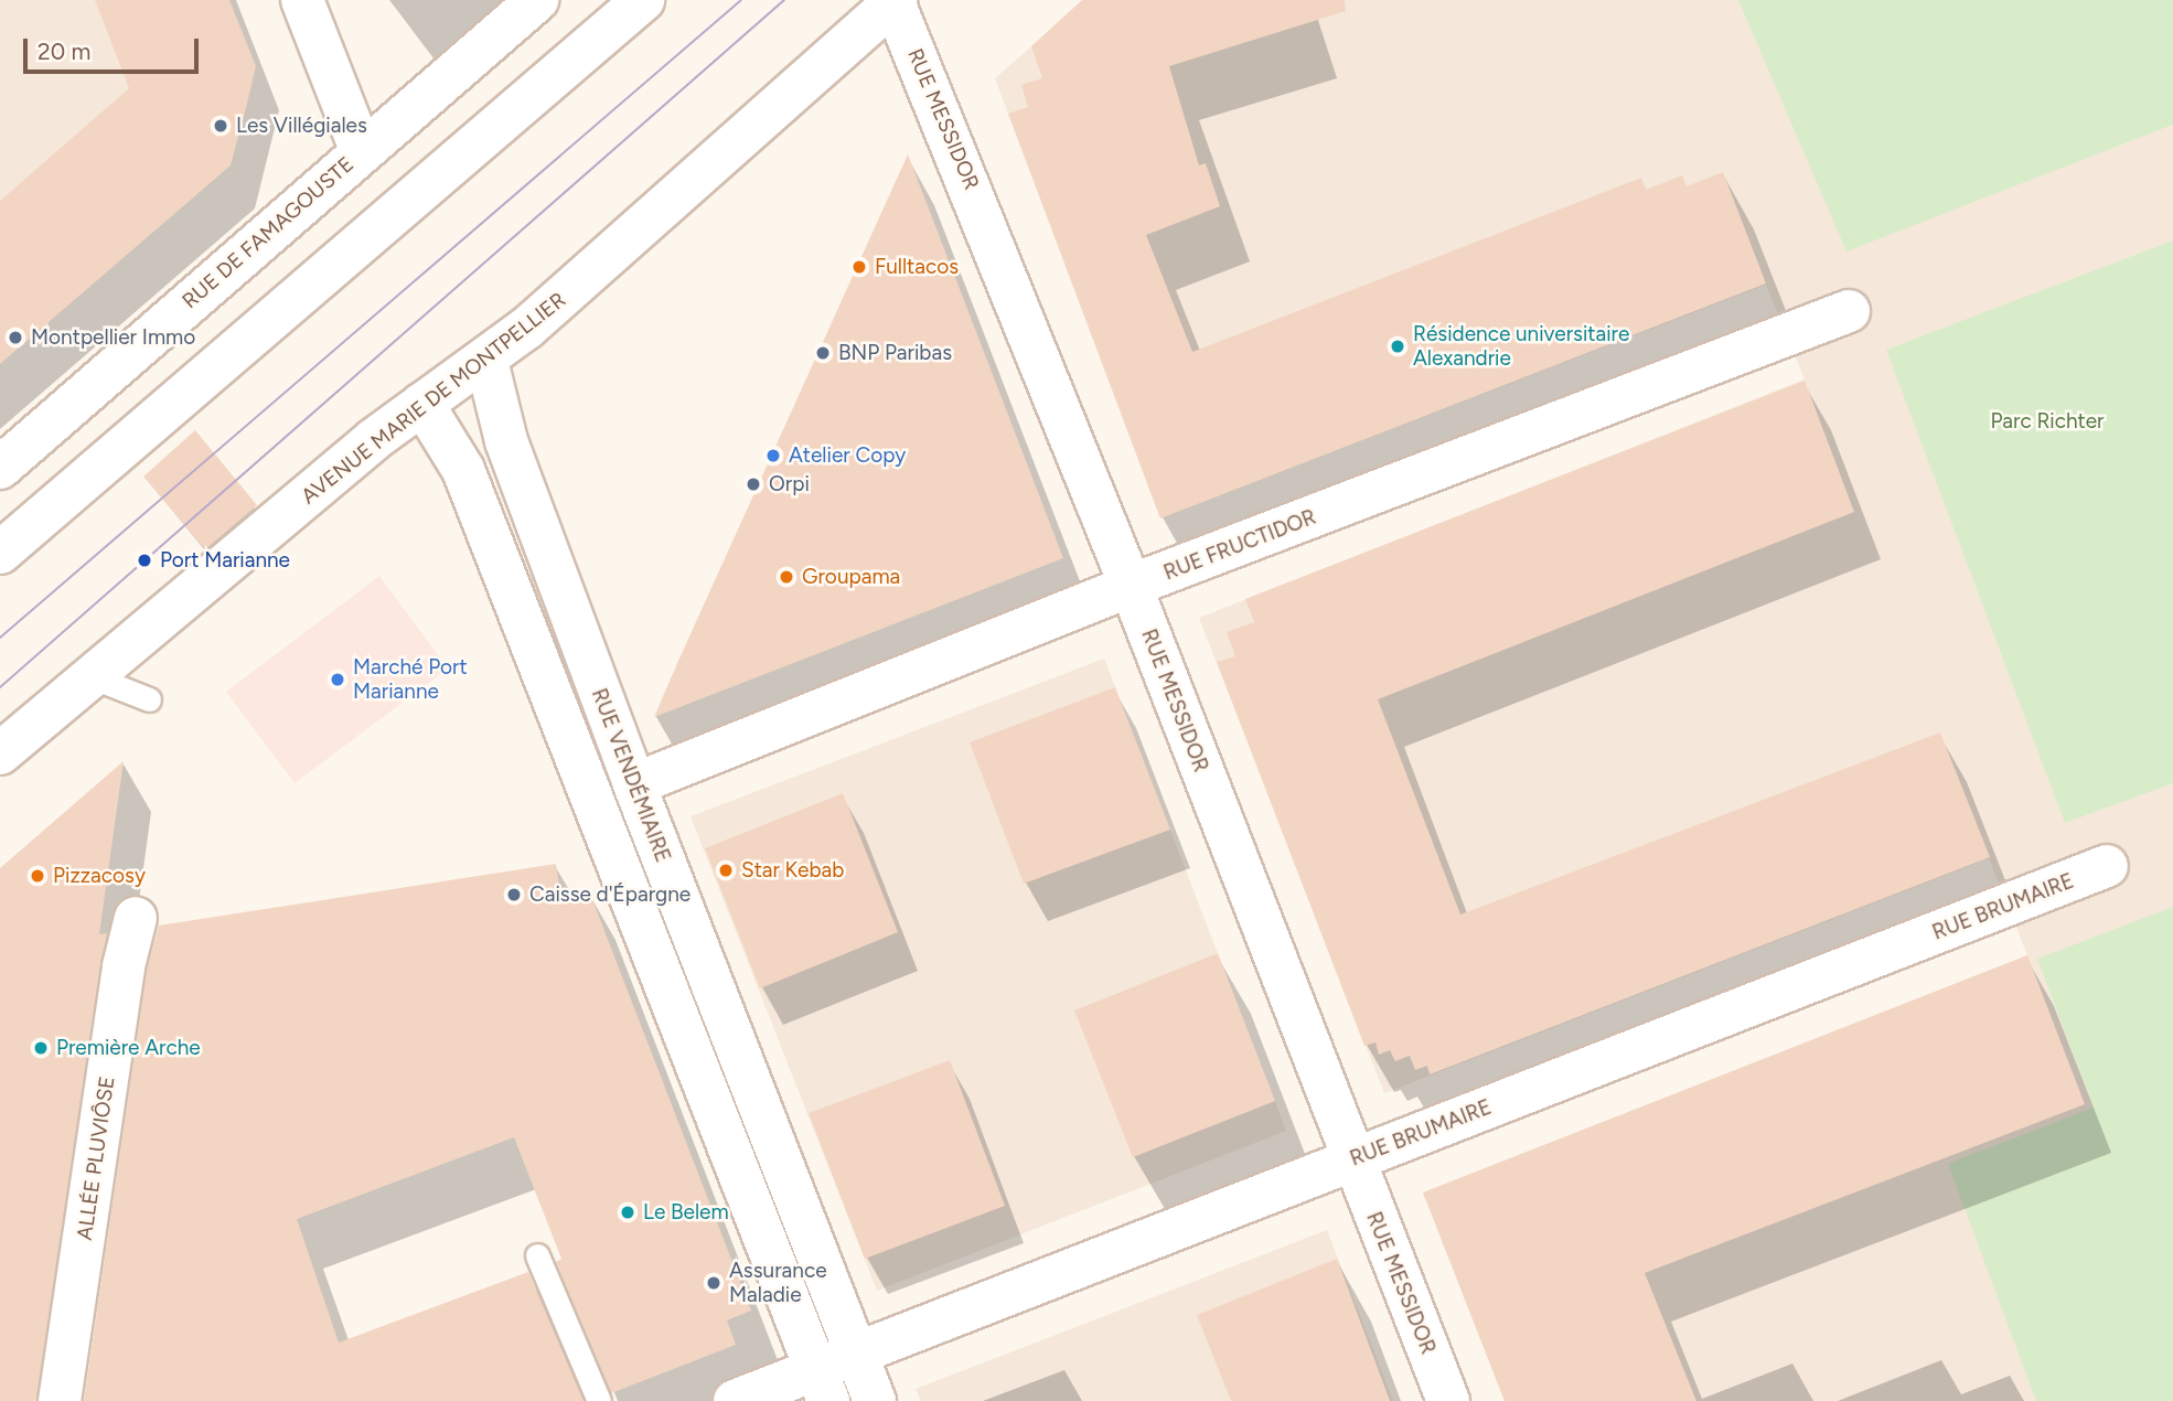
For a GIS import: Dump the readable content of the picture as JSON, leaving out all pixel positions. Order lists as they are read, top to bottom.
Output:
{
  "streets": {
    "street": [
      "RUE MESSIDOR",
      "RUE DE FAMAGOUSTE",
      "AVENUE MARIE DE MONTPELLIER",
      "RUE FRUCTIDOR",
      "RUE VENDÉMIAIRE",
      "RUE BRUMAIRE",
      "ALLÉE PLUVIÔSE"
    ]
  },
  "crossings": [
    ["RUE MESSIDOR", "AVENUE MARIE DE MONTPELLIER"],
    ["RUE MESSIDOR", "RUE FRUCTIDOR"],
    ["RUE MESSIDOR", "RUE BRUMAIRE"],
    ["AVENUE MARIE DE MONTPELLIER", "RUE VENDÉMIAIRE"],
    ["RUE FRUCTIDOR", "RUE VENDÉMIAIRE"],
    ["RUE VENDÉMIAIRE", "RUE BRUMAIRE"]
  ],
  "parks": ["Parc Richter"],
  "places": [
    "Les Villégiales",
    "Fulltacos",
    "Montpellier Immo",
    "Résidence universitaire Alexandrie",
    "BNP Paribas",
    "Atelier Copy",
    "Orpi",
    "Port Marianne",
    "Groupama",
    "Marché Port Marianne",
    "Star Kebab",
    "Pizzacosy",
    "Caisse d'Épargne",
    "Première Arche",
    "Le Belem",
    "Assurance Maladie"
  ],
  "scale_bar": "20 m"
}
